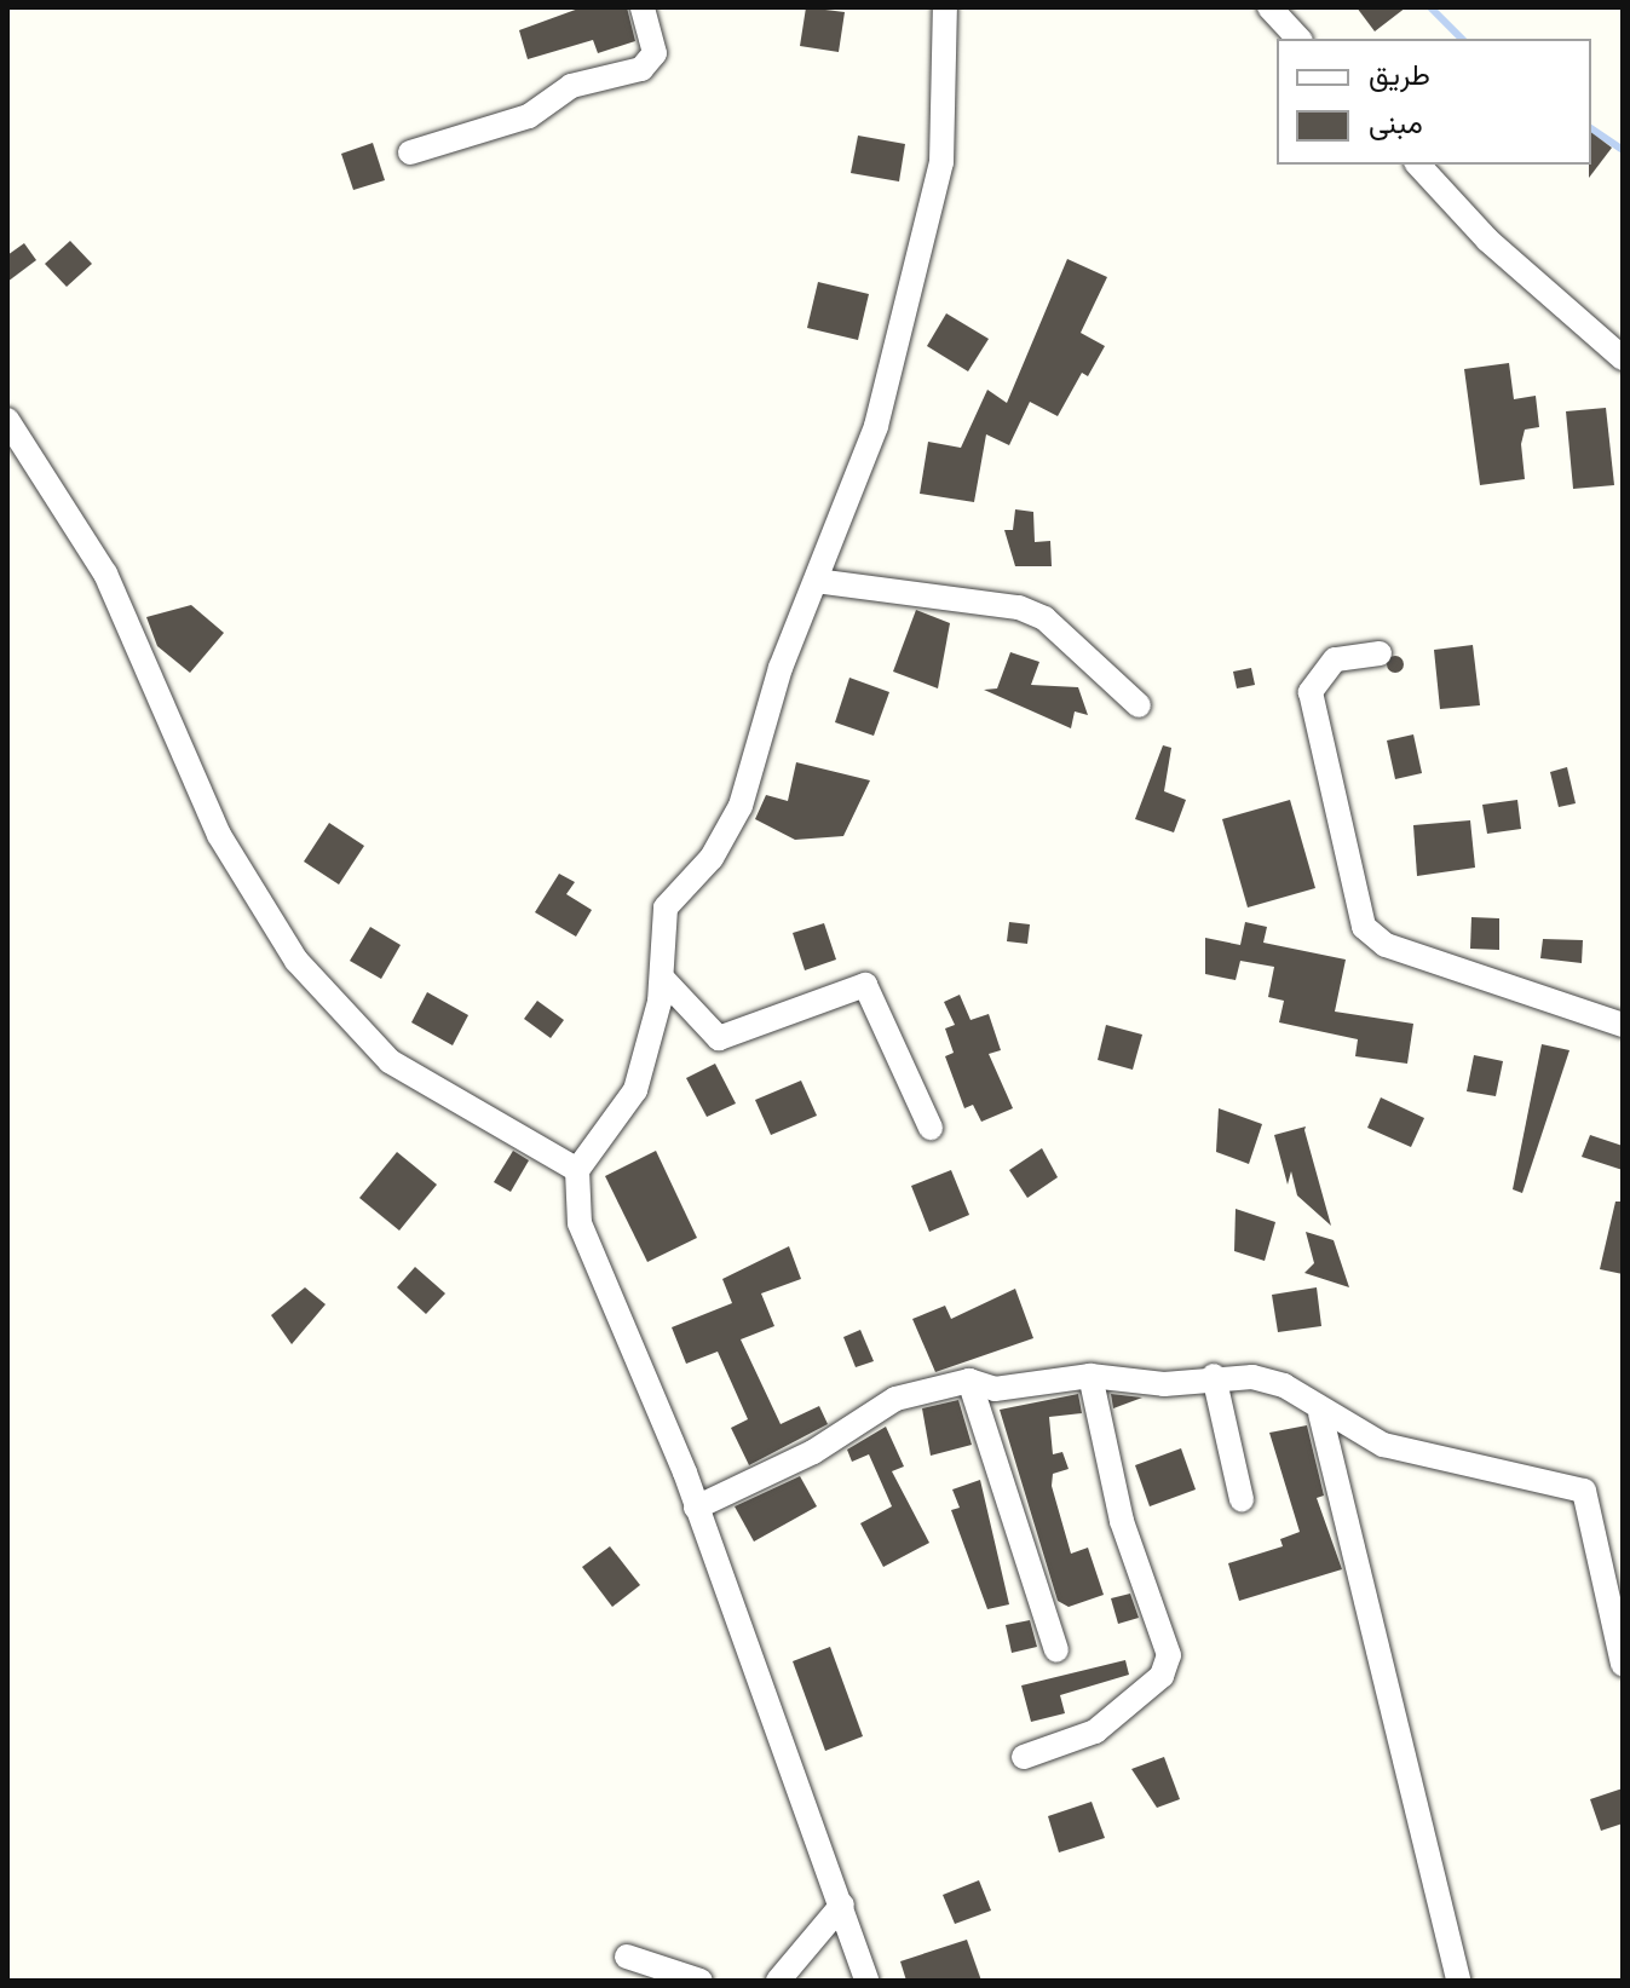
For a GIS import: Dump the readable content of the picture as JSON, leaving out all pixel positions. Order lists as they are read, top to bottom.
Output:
{
  "legend": ["طريق", "مبنى"]
}
